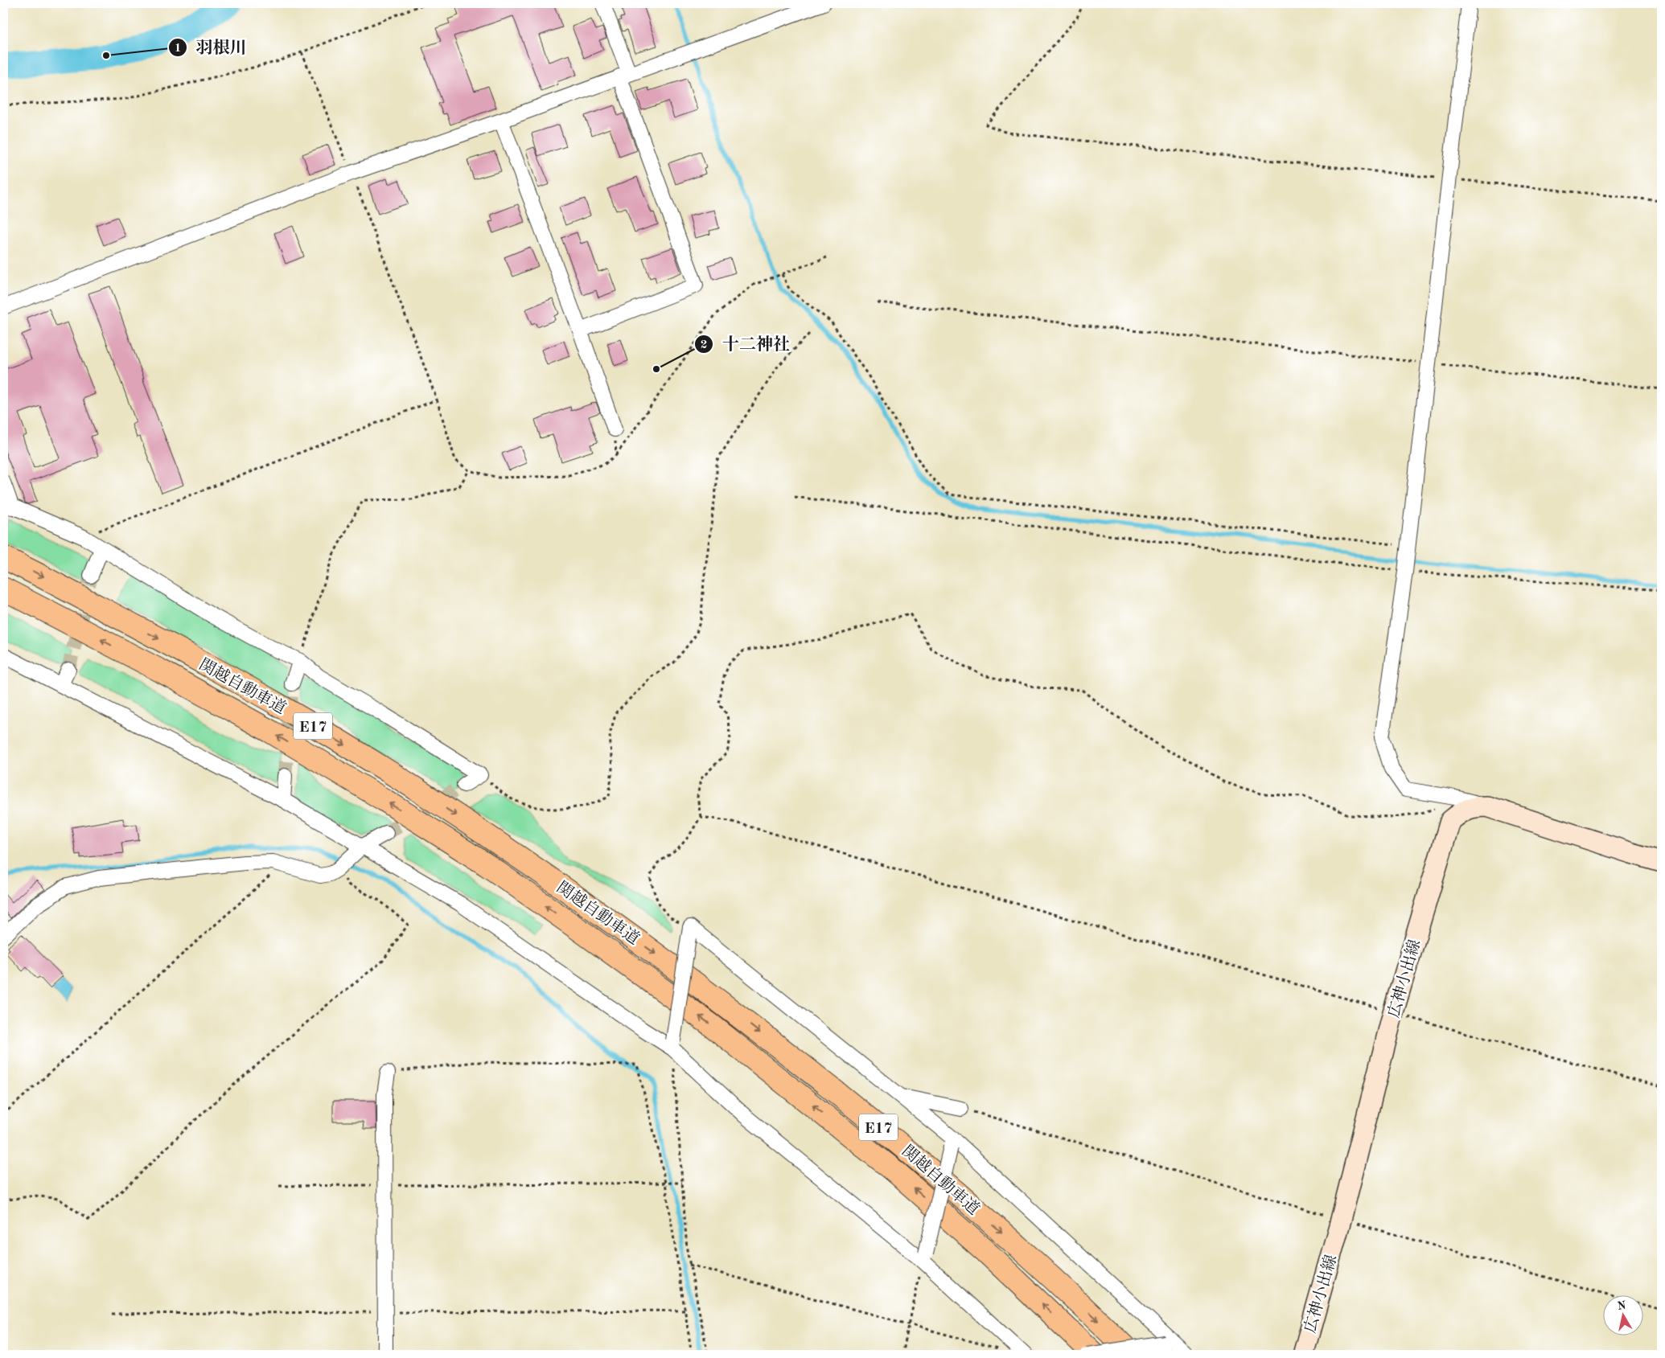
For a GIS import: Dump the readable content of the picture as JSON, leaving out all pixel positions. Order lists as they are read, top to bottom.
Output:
{
  "streets": {
    "highway": ["関越自動車道", "E17"],
    "main road": ["広神小出線"]
  },
  "places": ["羽根川", "十二神社"],
  "north": "top"
}
